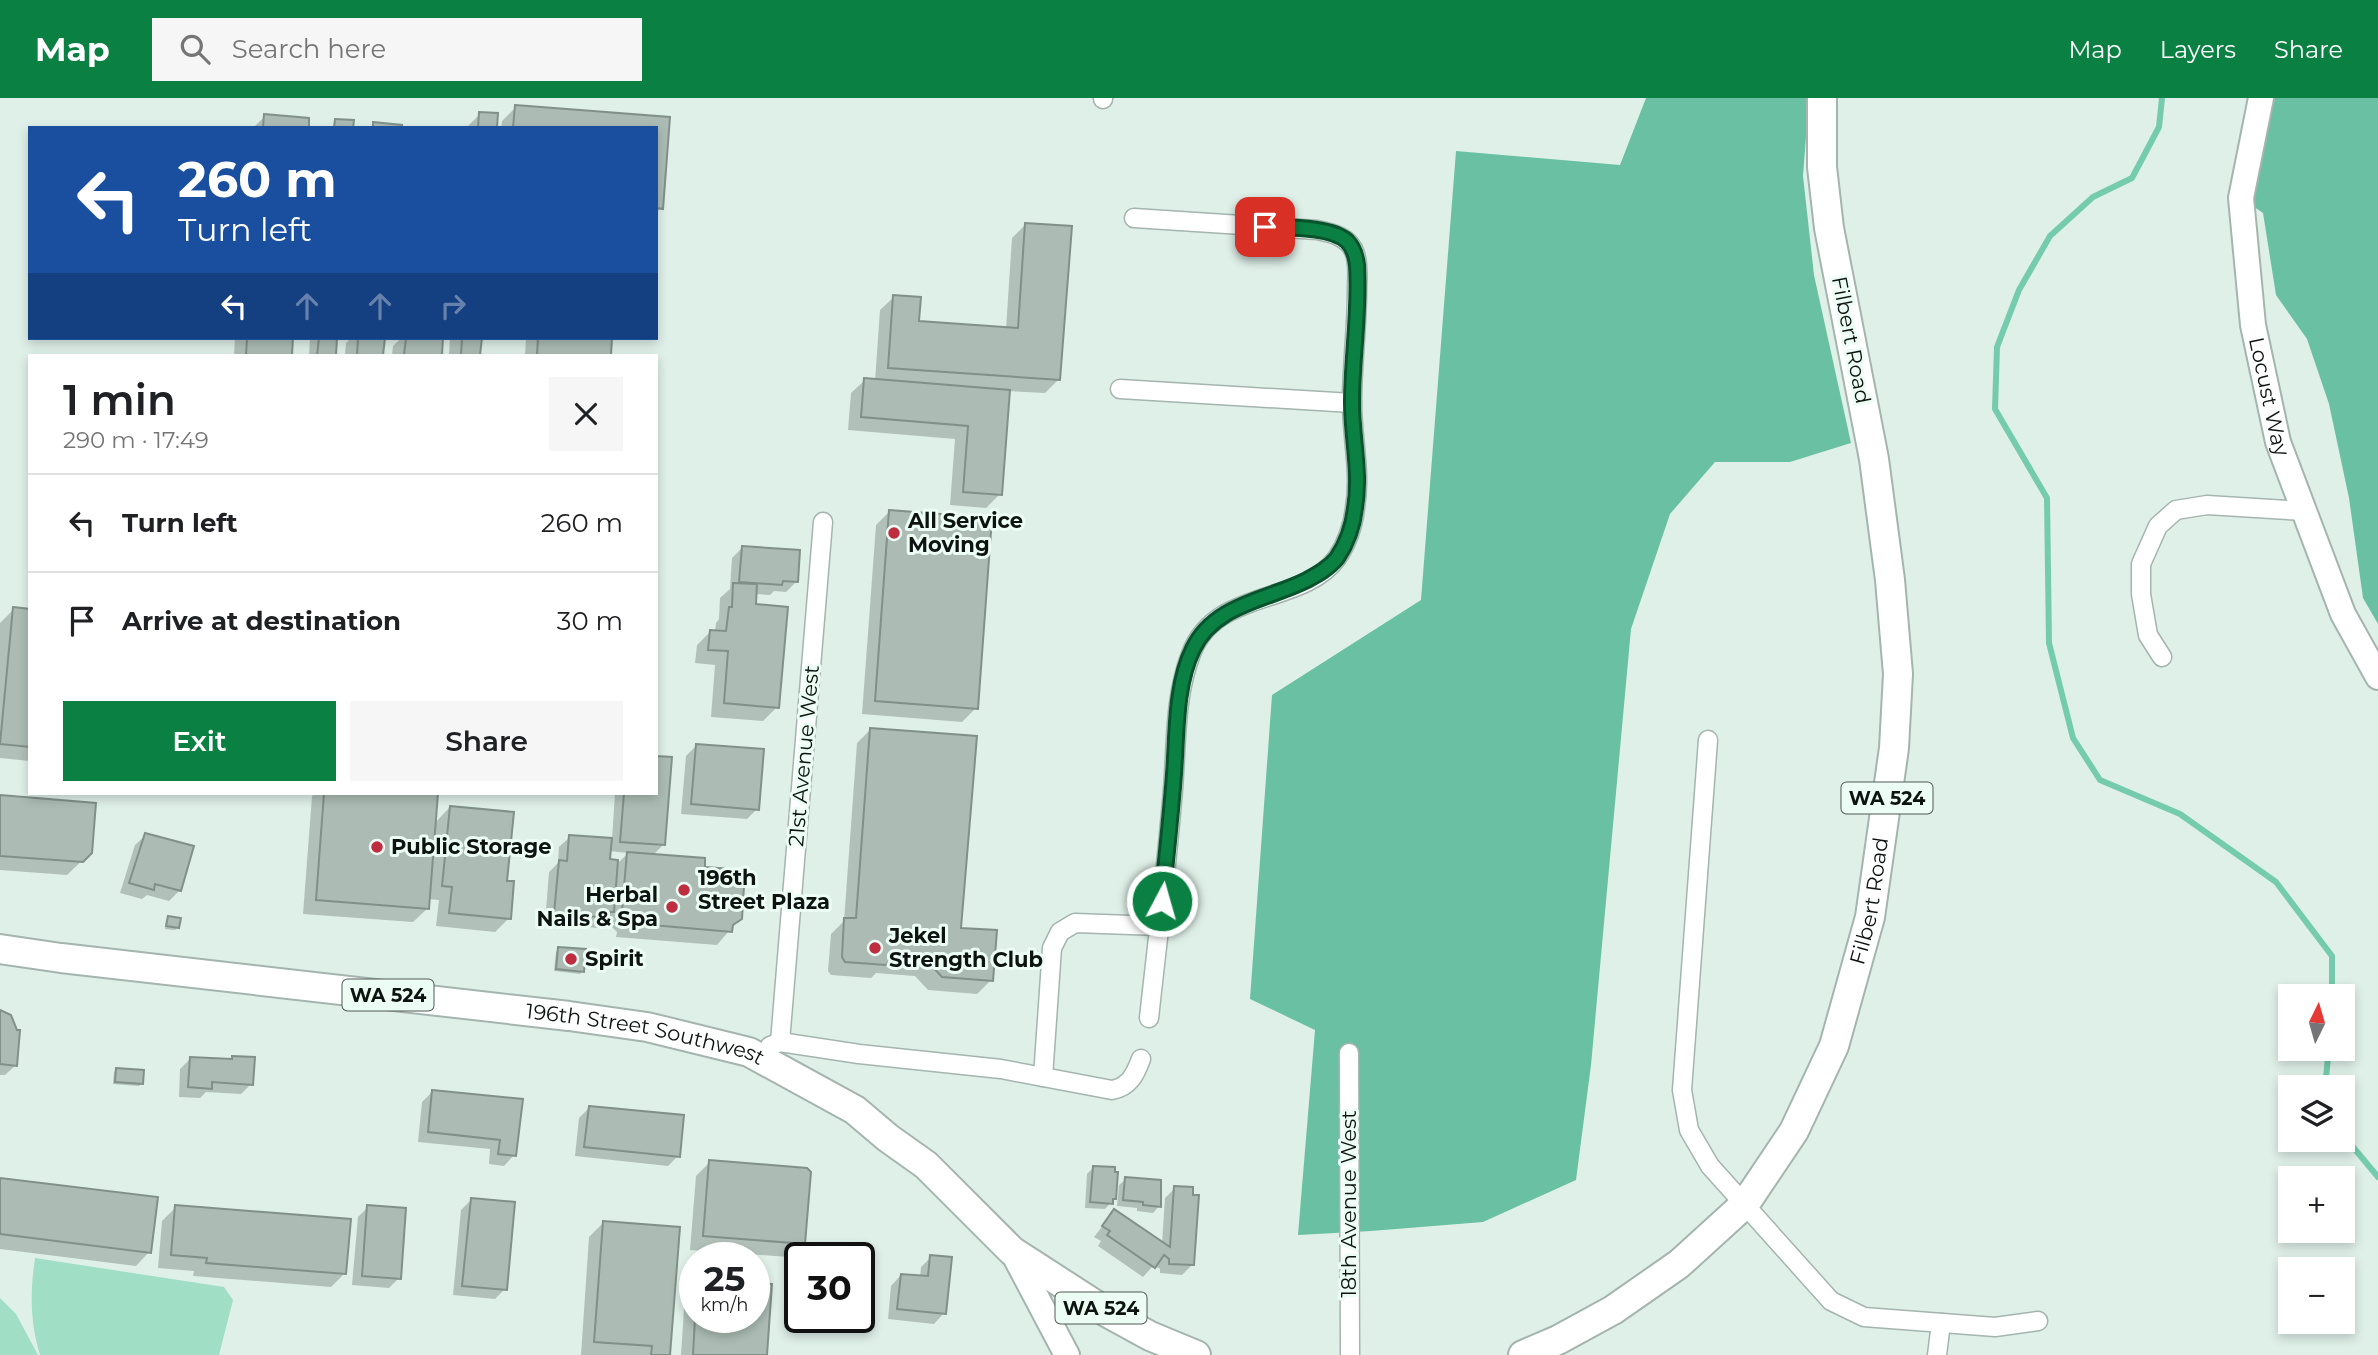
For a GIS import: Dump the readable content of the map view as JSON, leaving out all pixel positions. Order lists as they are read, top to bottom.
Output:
{
  "streets": {
    "main road": [
      "Filbert Road",
      "Locust Way",
      "WA 524",
      "196th Street Southwest"
    ],
    "street": ["21st Avenue West", "18th Avenue West"]
  },
  "places": [
    "All Service Moving",
    "Public Storage",
    "196th Street Plaza",
    "Herbal Nails & Spa",
    "Jekel Strength Club",
    "Spirit"
  ],
  "north": "top",
  "page": {
    "header": "Map",
    "search": "Search here",
    "nav": ["Map", "Layers", "Share"],
    "turn": ["260 m", "Turn left"],
    "heading": ["1 min", "290 m · 17:49"],
    "list": [
      {
        "name": "Turn left",
        "value": "260 m"
      },
      {
        "name": "Arrive at destination",
        "value": "30 m"
      }
    ],
    "buttons": ["Exit", "Share"],
    "map_buttons": ["+", "−"],
    "speed": "25 km/h",
    "limit": "30"
  }
}
